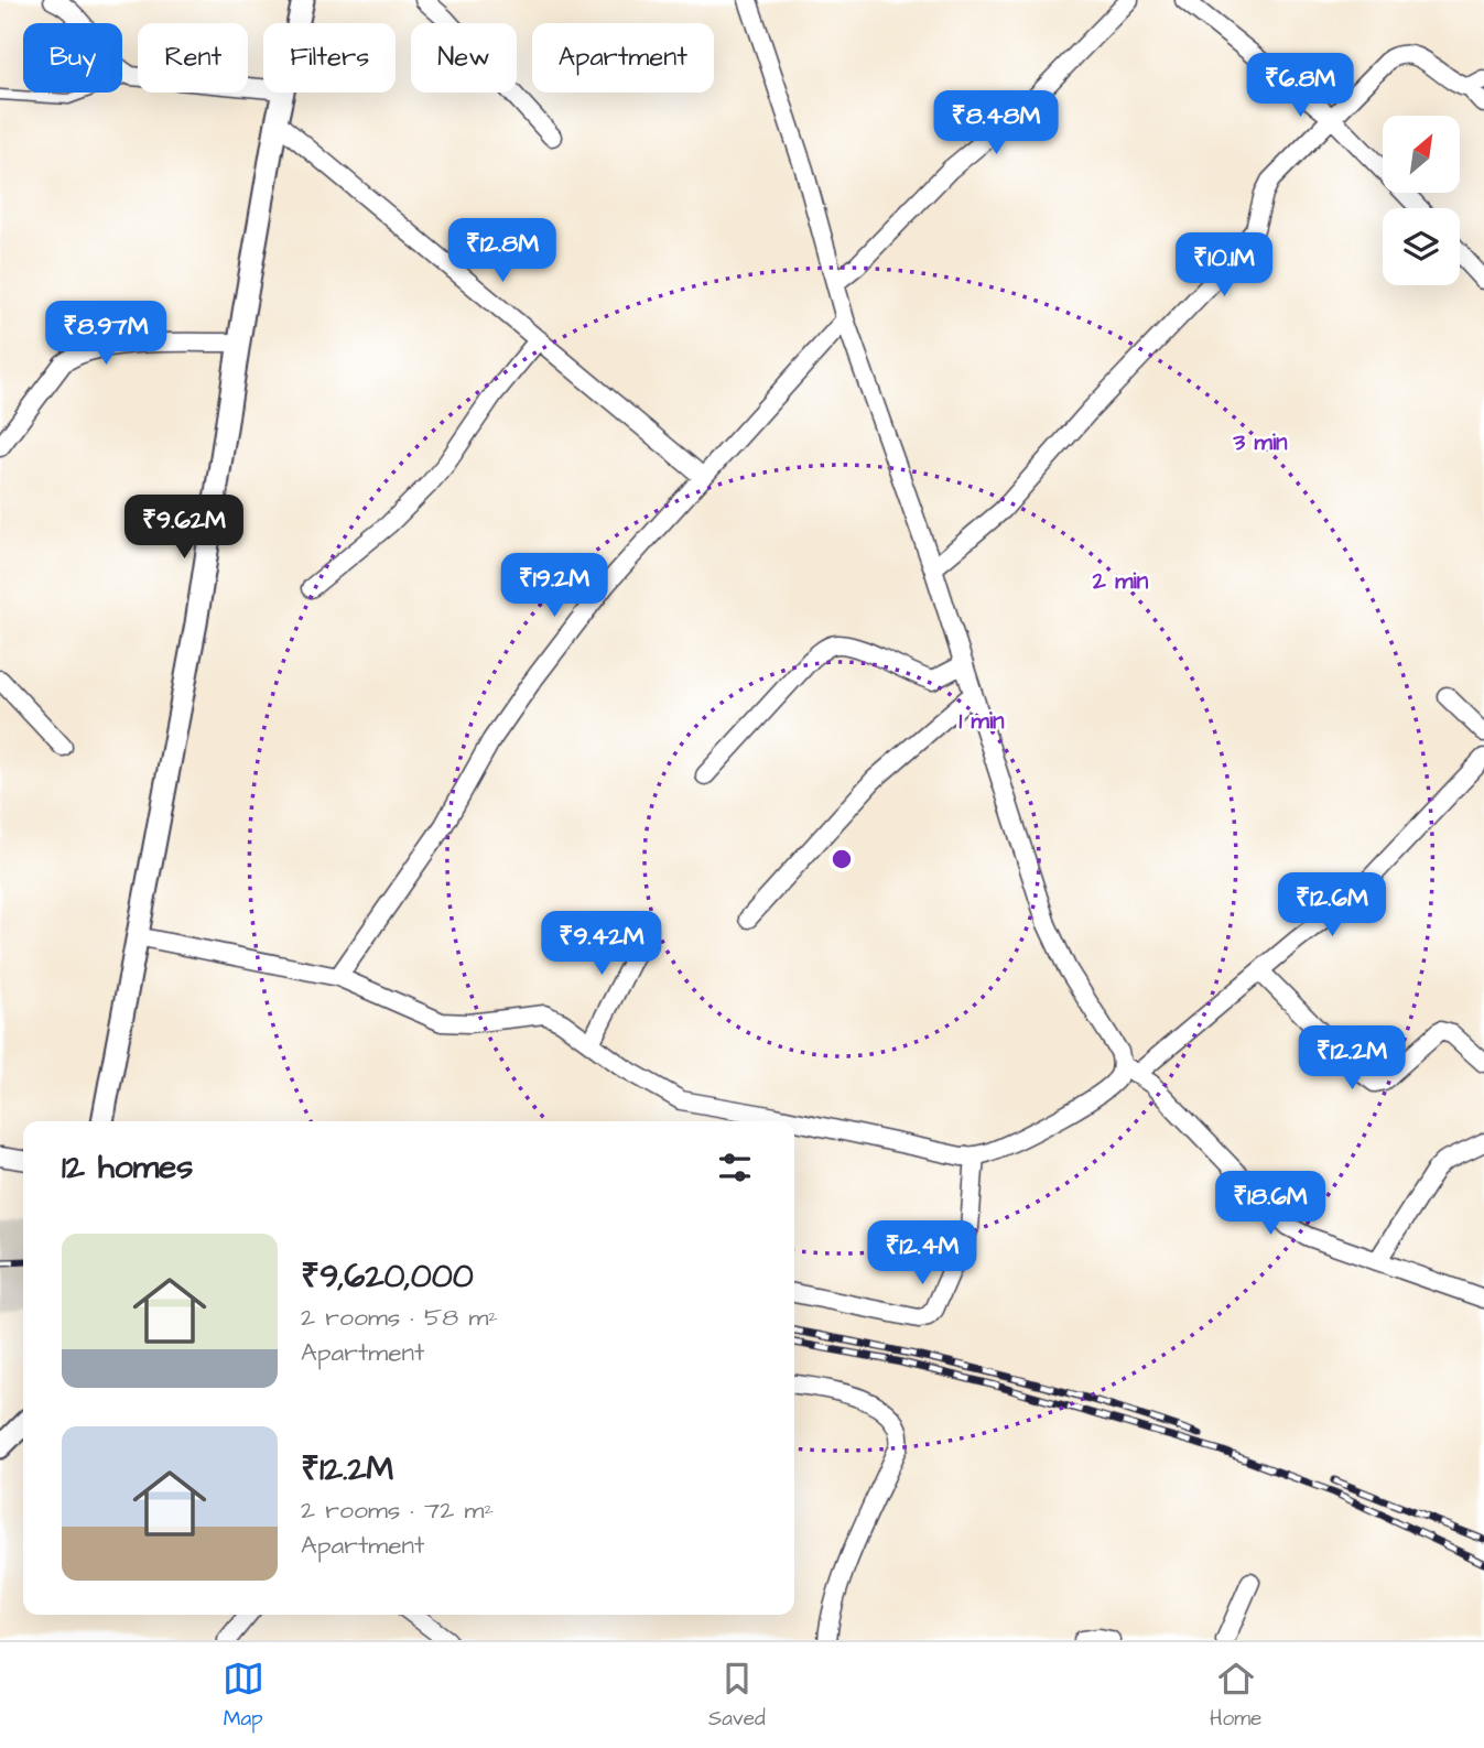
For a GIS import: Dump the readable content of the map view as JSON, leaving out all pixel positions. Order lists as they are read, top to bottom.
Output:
{
  "north": "top right",
  "page": {
    "chip": [
      "Buy",
      "Rent",
      "Filters",
      "New",
      "Apartment"
    ],
    "price": [
      "₹6.8M",
      "₹8.48M",
      "₹12.8M",
      "₹10.1M",
      "₹8.97M",
      "₹9.62M",
      "₹19.2M",
      "₹12.6M",
      "₹9.42M",
      "₹12.2M",
      "₹18.6M",
      "₹12.4M"
    ],
    "heading": "12 homes",
    "list": [
      {
        "name": "₹9,620,000",
        "note": "2 rooms · 58 m² · Apartment"
      },
      {
        "name": "₹12.2M",
        "note": "2 rooms · 72 m² · Apartment"
      }
    ],
    "tabs": ["Map", "Saved", "Home"]
  },
  "rings": ["3 min", "2 min", "1 min"]
}
